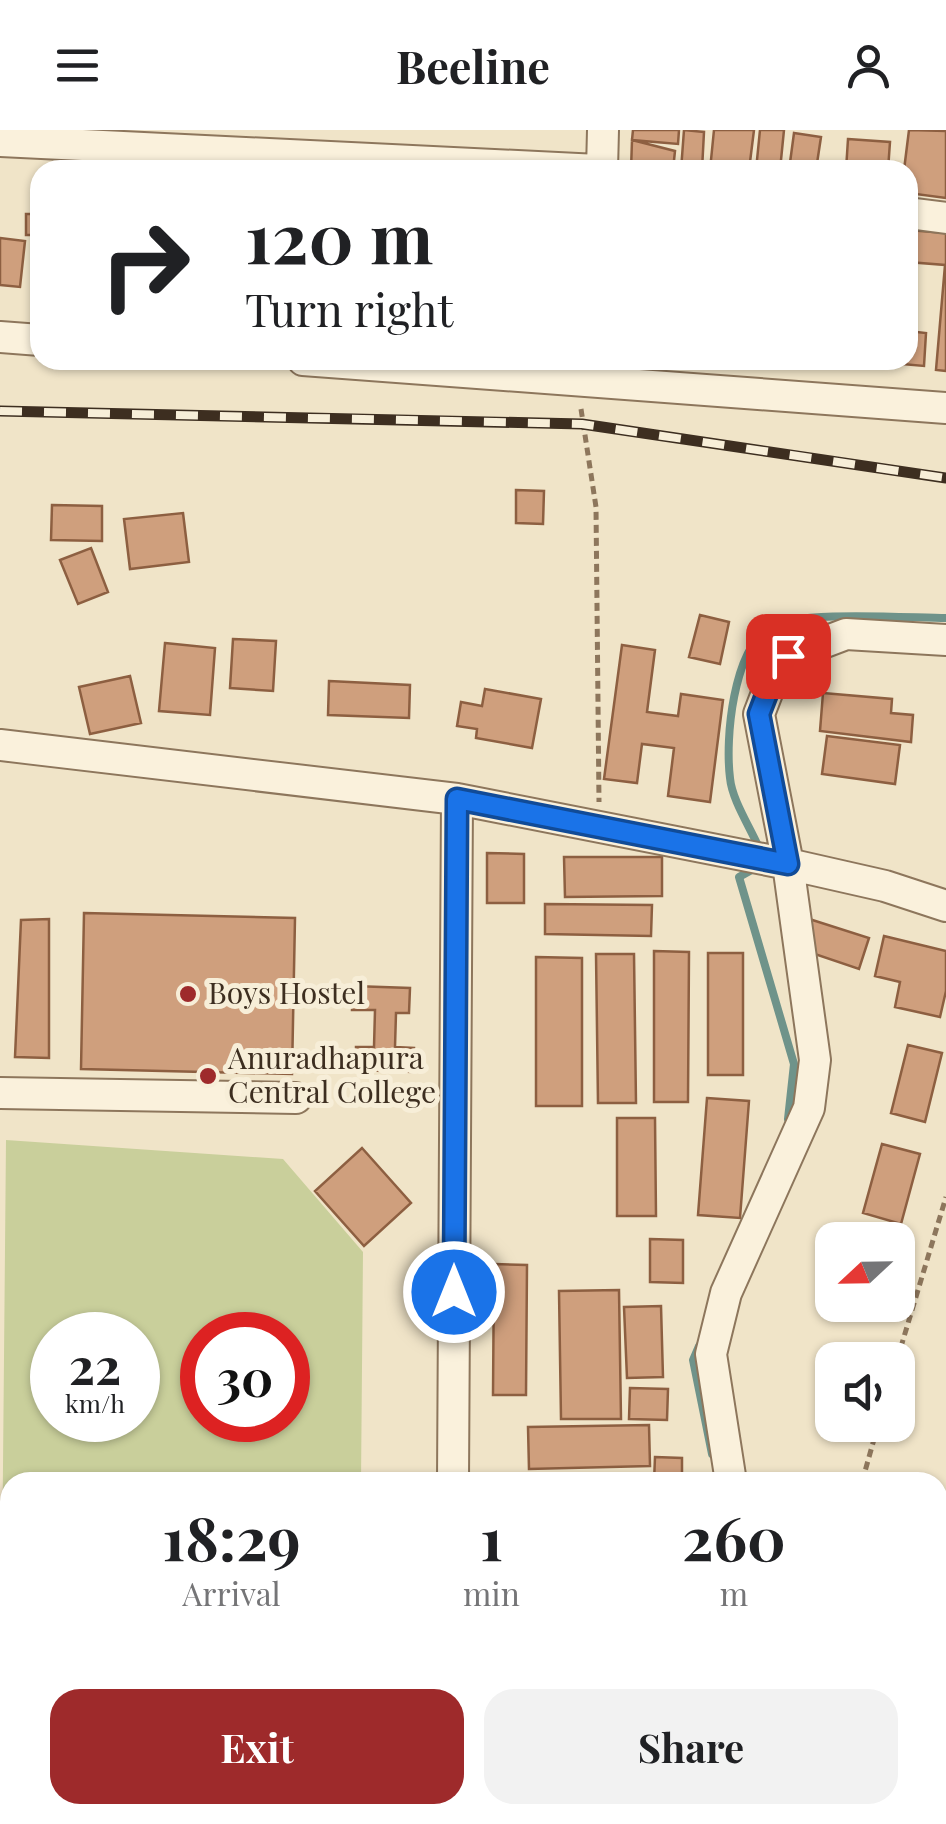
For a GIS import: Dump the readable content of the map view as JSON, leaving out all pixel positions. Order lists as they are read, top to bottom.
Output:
{
  "places": ["Boys Hostel", "Anuradhapura Central College"],
  "north": "left",
  "page": {
    "header": "Beeline",
    "turn": ["120 m", "Turn right"],
    "speed": "22 km/h",
    "limit": "30",
    "eta": [
      "18:29",
      "Arrival",
      "1",
      "min",
      "260",
      "m"
    ],
    "buttons": ["Exit", "Share"]
  }
}
